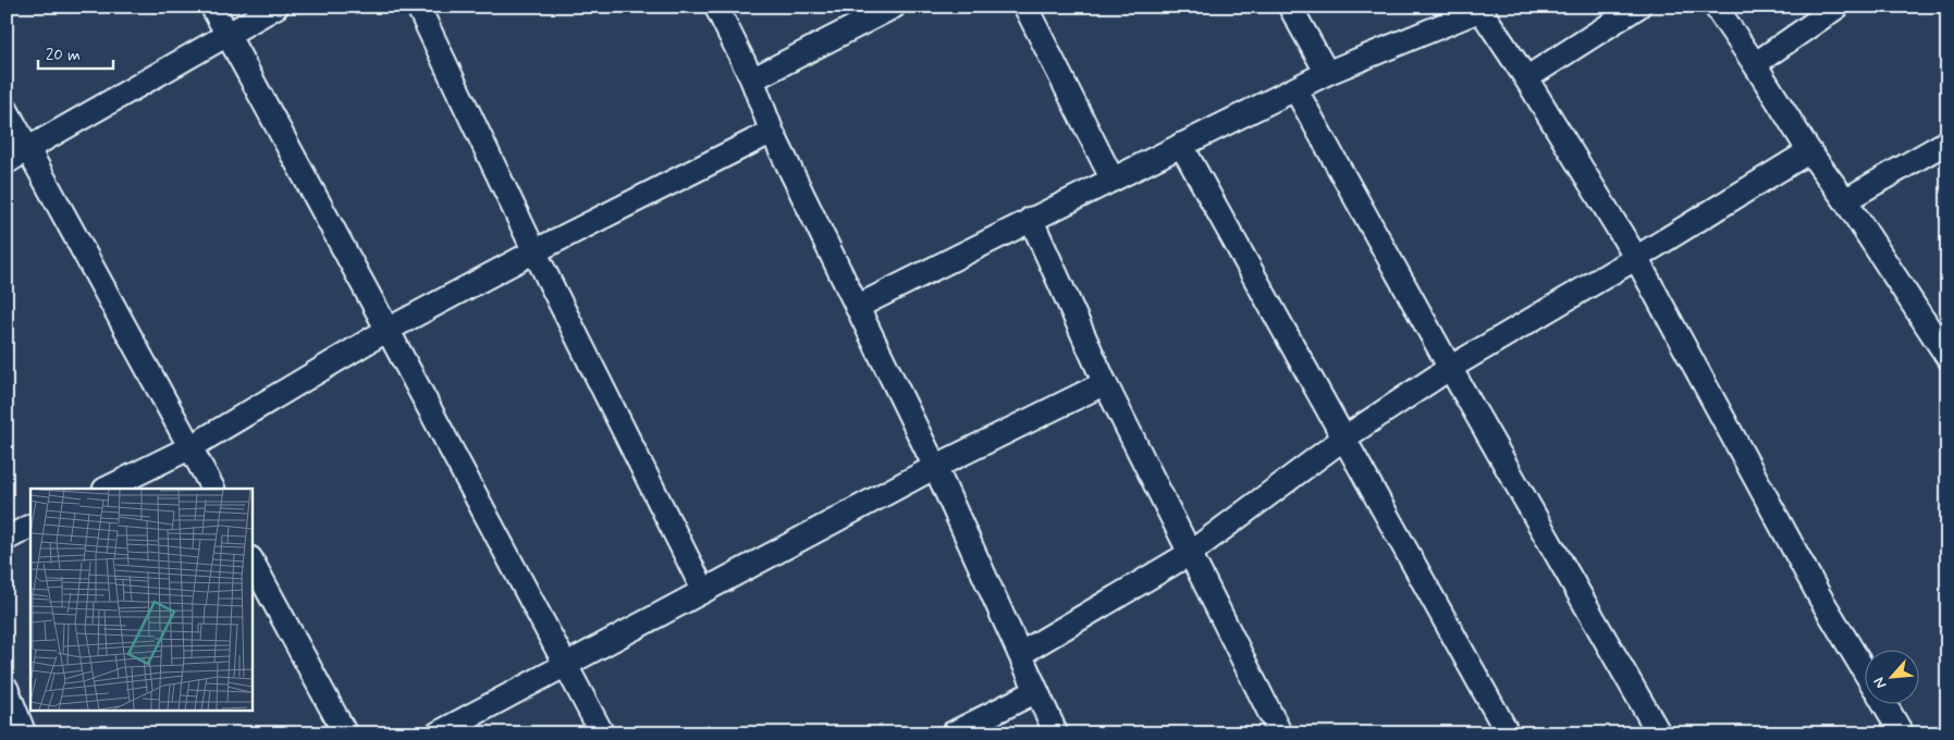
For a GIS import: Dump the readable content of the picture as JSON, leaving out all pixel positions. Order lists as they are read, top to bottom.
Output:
{
  "scale_bar": "20 m",
  "north": "bottom left"
}
